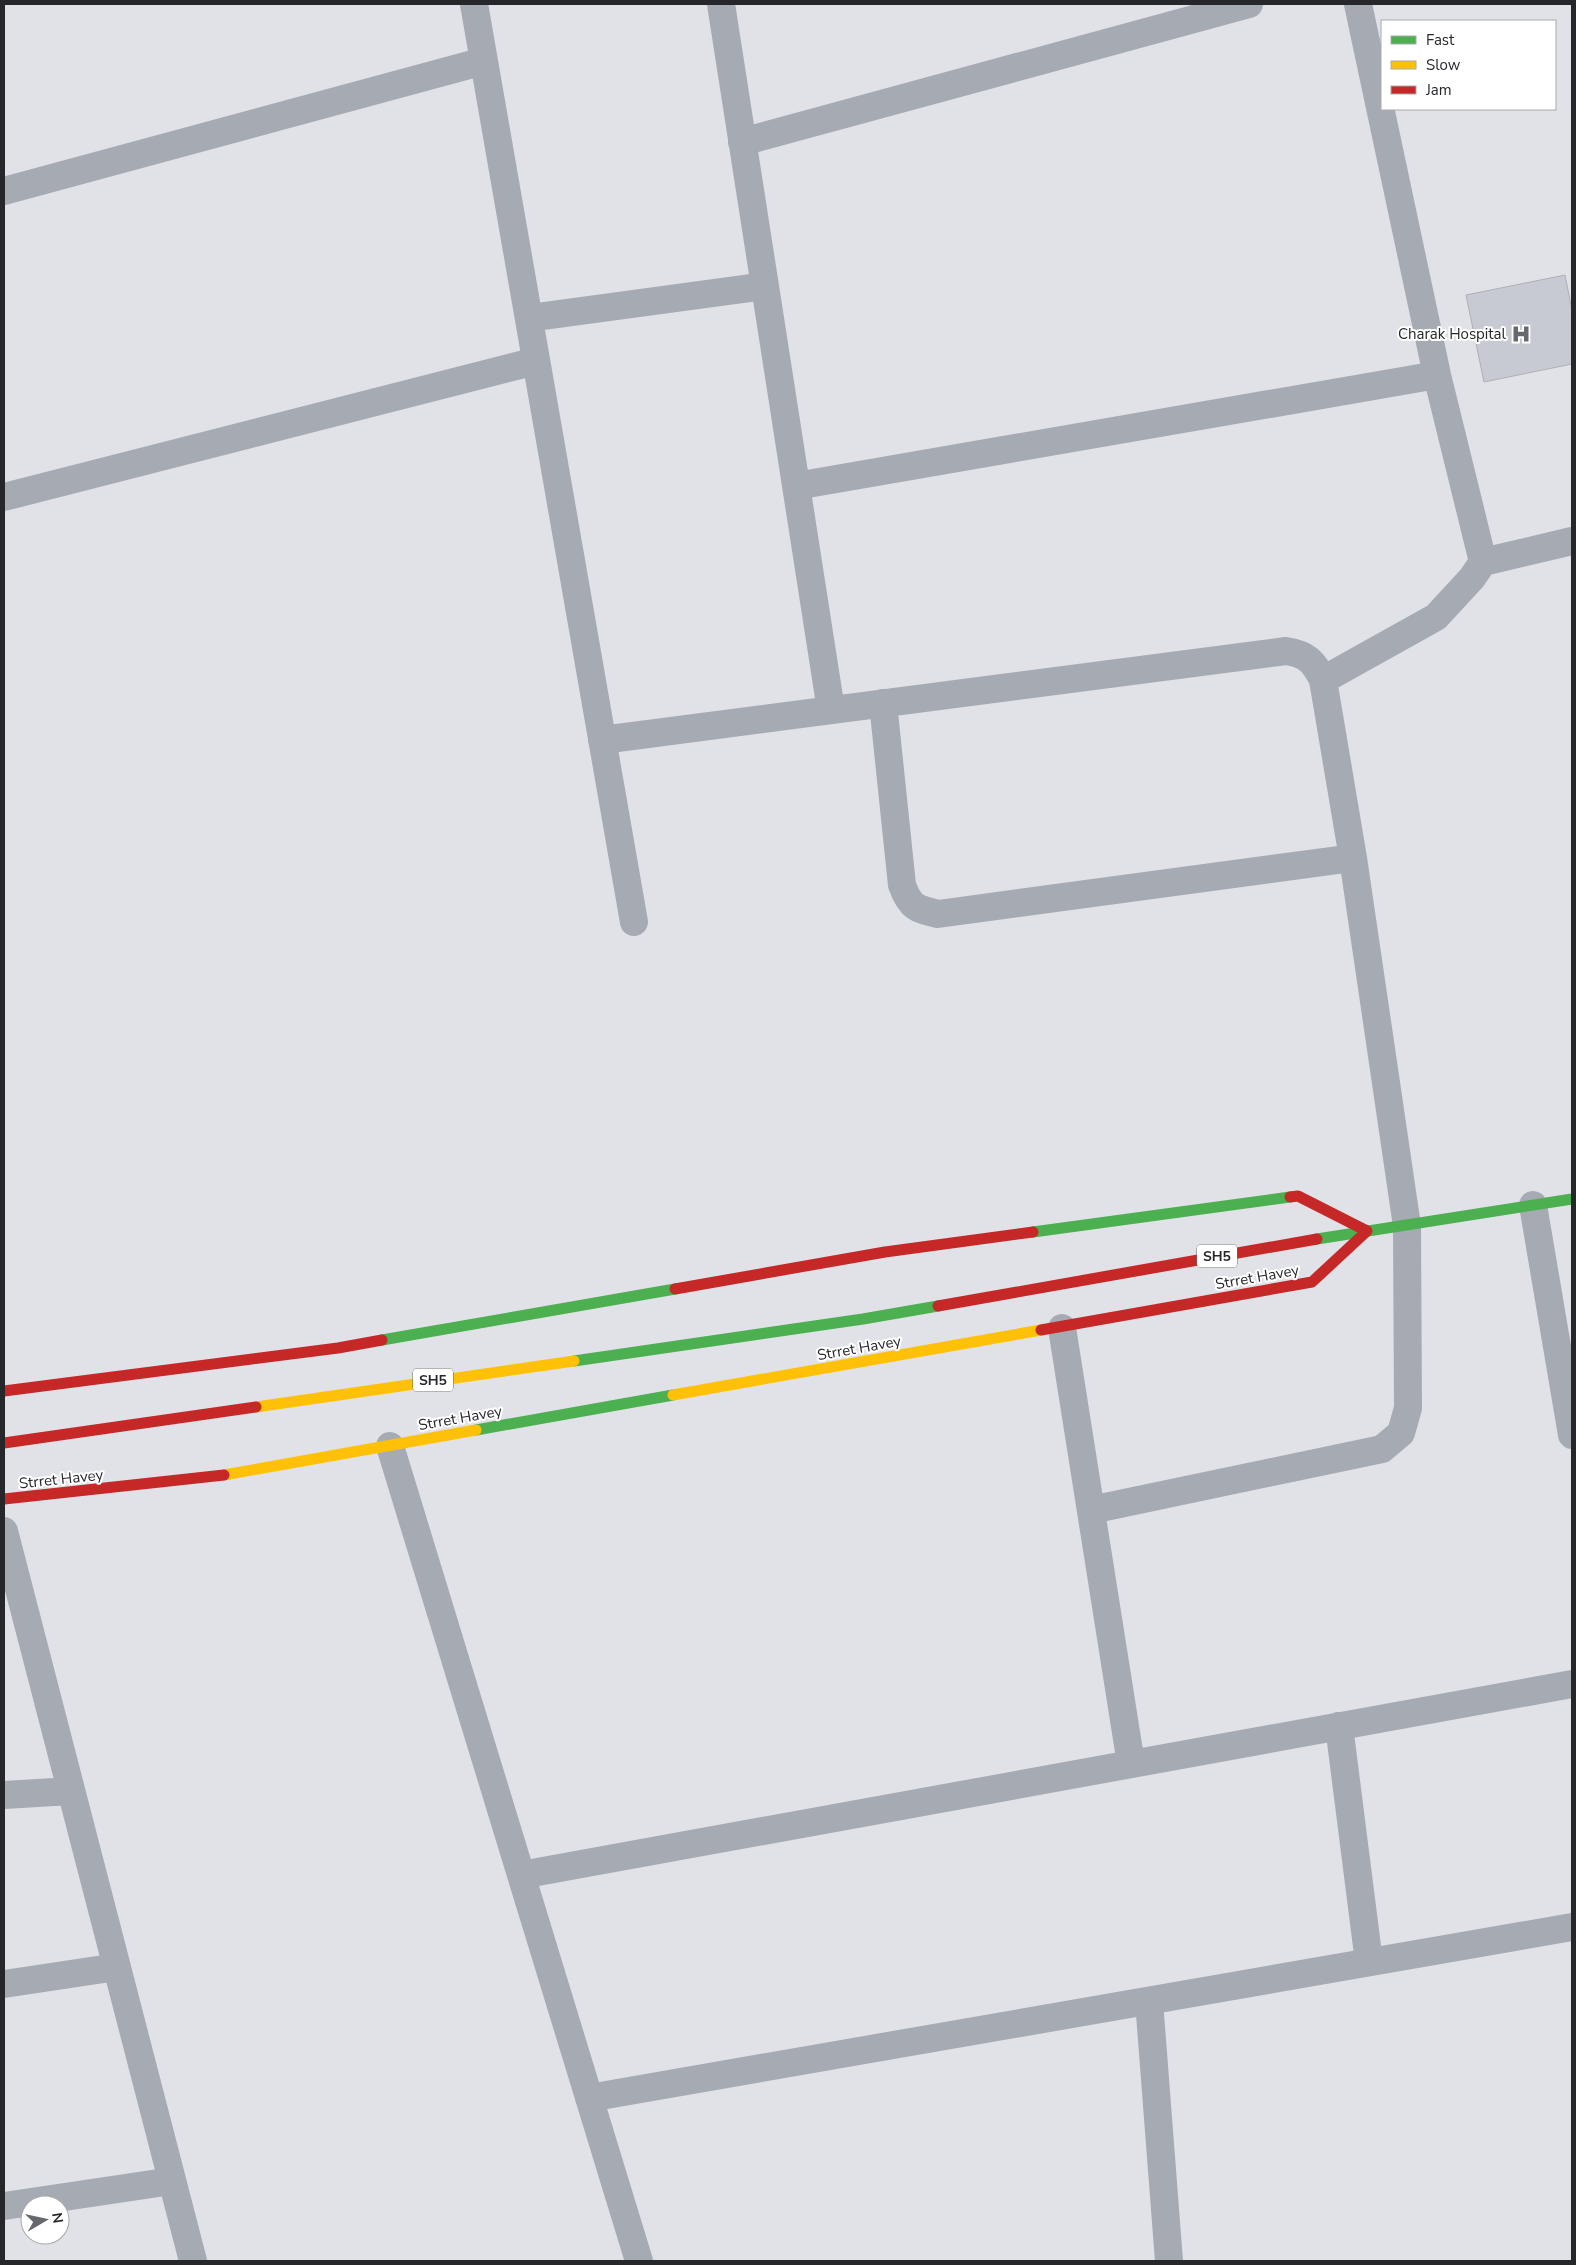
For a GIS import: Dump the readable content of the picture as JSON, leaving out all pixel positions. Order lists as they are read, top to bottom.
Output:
{
  "streets": {
    "street": ["SH5", "Strret Havey"]
  },
  "crossings": [
    ["SH5", "Strret Havey"]
  ],
  "places": {
    "hospital": ["Charak Hospital"]
  },
  "legend": ["Fast", "Slow", "Jam"],
  "north": "right"
}
